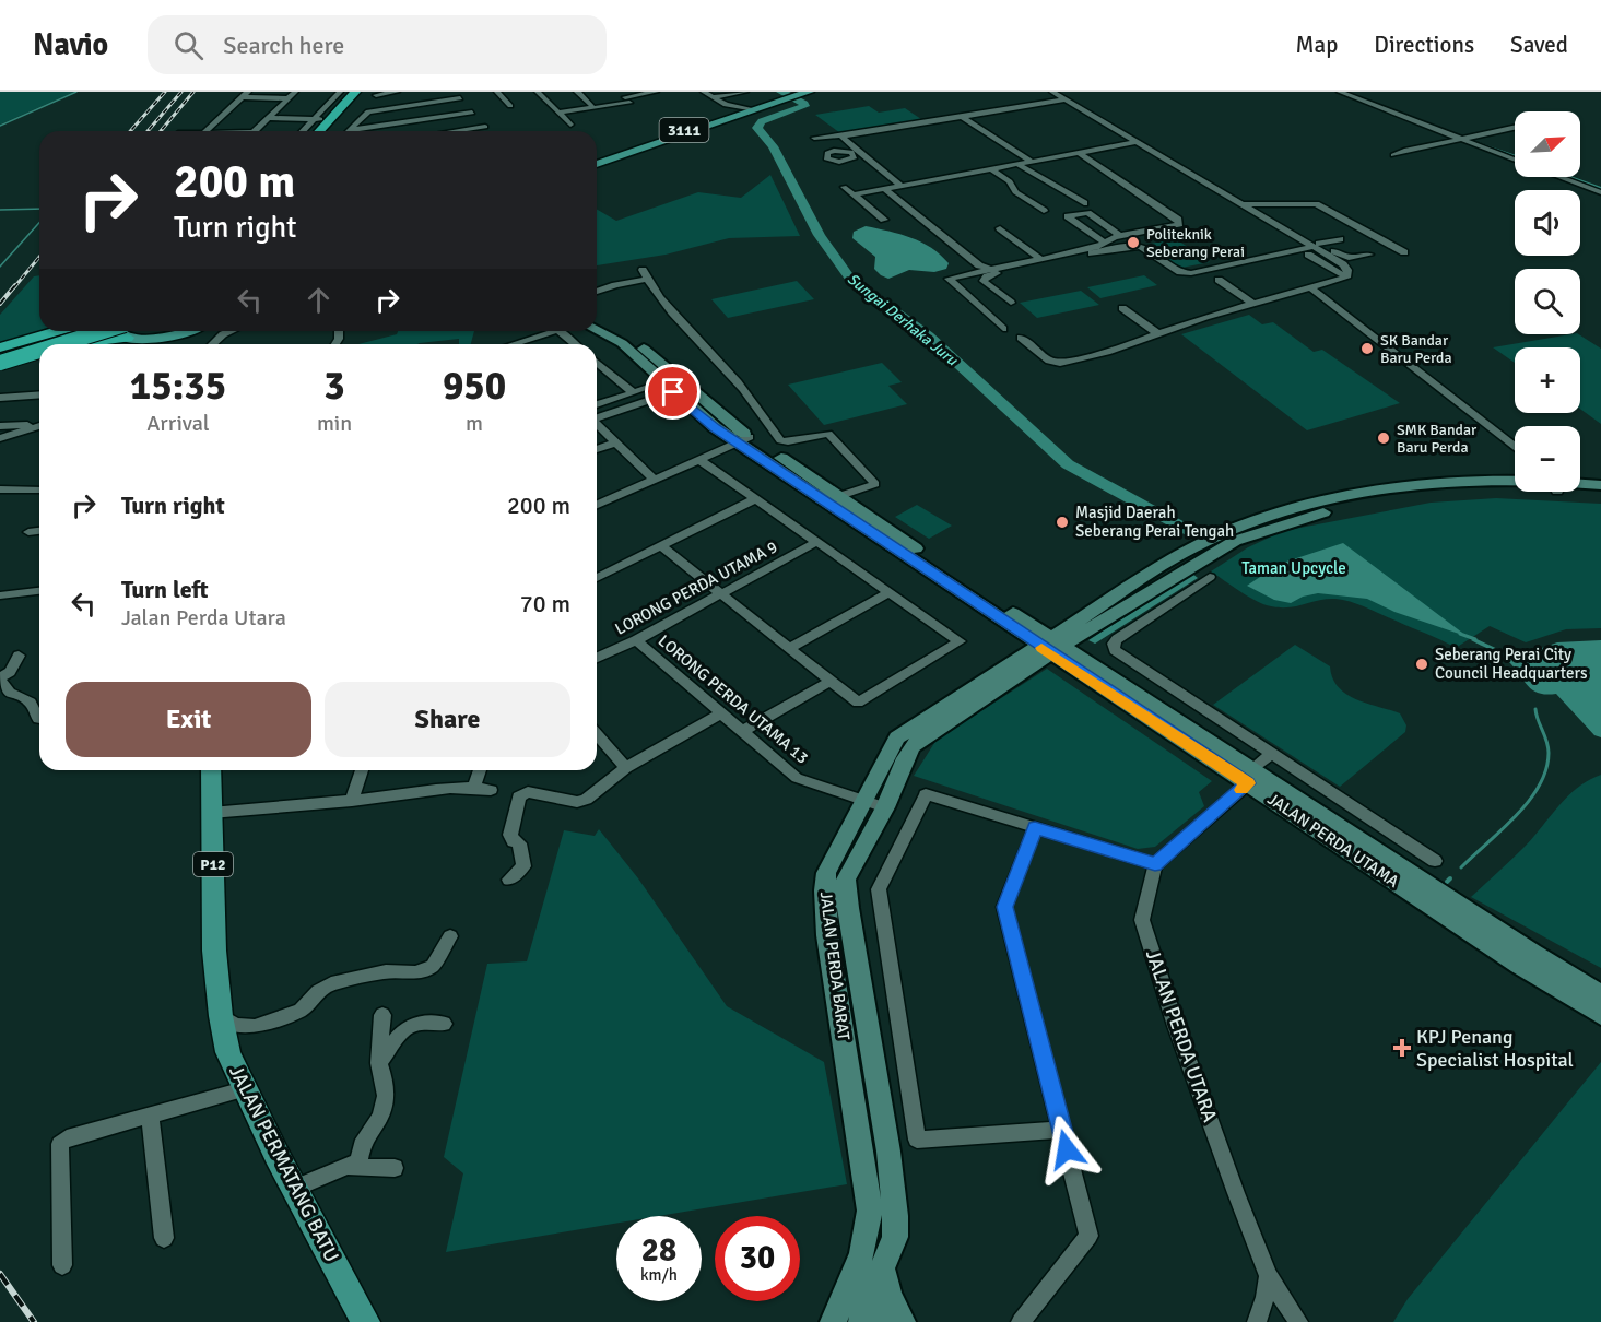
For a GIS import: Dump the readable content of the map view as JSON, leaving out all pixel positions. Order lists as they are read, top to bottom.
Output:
{
  "streets": {
    "main road": ["3111", "P12", "JALAN PERMATANG BATU"],
    "street": [
      "LORONG PERDA UTAMA 9",
      "LORONG PERDA UTAMA 13",
      "JALAN PERDA UTAMA",
      "JALAN PERDA BARAT",
      "JALAN PERDA UTARA"
    ]
  },
  "crossings": [
    ["LORONG PERDA UTAMA 9", "LORONG PERDA UTAMA 13"],
    ["LORONG PERDA UTAMA 13", "JALAN PERDA BARAT"],
    ["JALAN PERDA UTAMA", "JALAN PERDA BARAT"]
  ],
  "water": ["Sungai Derhaka Juru"],
  "parks": ["Taman Upcycle"],
  "places": {
    "other": [
      "Politeknik Seberang Perai",
      "SK Bandar Baru Perda",
      "SMK Bandar Baru Perda",
      "Masjid Daerah Seberang Perai Tengah",
      "Seberang Perai City Council Headquarters"
    ],
    "health": ["KPJ Penang Specialist Hospital"]
  },
  "north": "top right",
  "page": {
    "header": "Navio",
    "search": "Search here",
    "nav": ["Map", "Directions", "Saved"],
    "map_buttons": ["+", "−"],
    "turn": ["200 m", "Turn right"],
    "eta": [
      "15:35",
      "Arrival",
      "3",
      "min",
      "950",
      "m"
    ],
    "list": [
      {
        "name": "Turn right",
        "value": "200 m"
      },
      {
        "name": "Turn left",
        "note": "Jalan Perda Utara",
        "value": "70 m"
      }
    ],
    "buttons": ["Exit", "Share"],
    "speed": "28 km/h",
    "limit": "30"
  }
}
